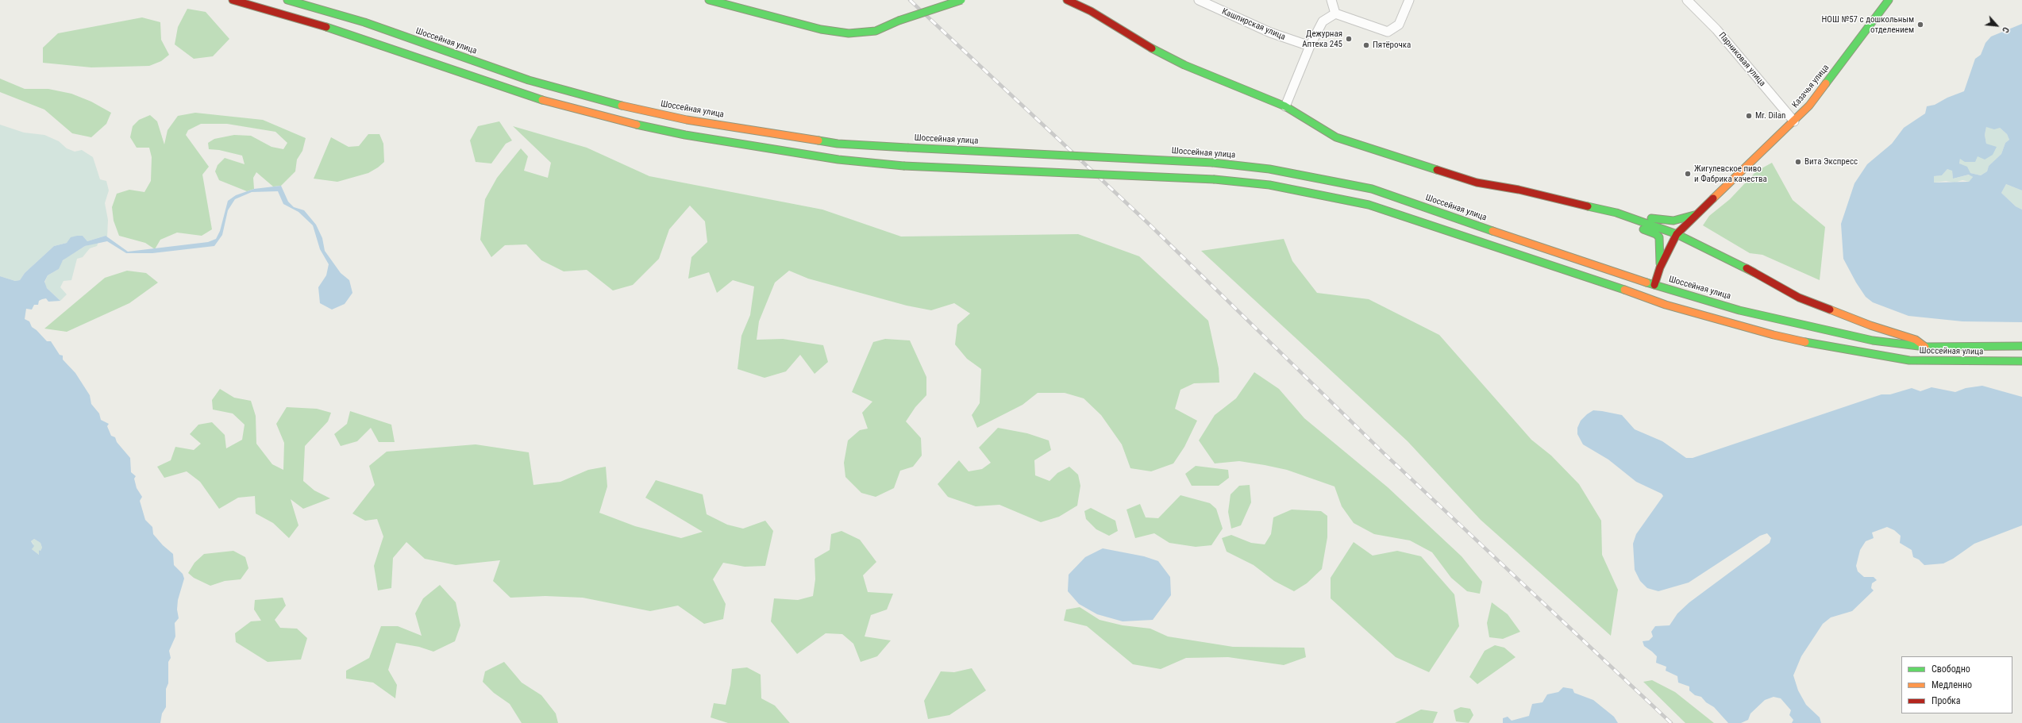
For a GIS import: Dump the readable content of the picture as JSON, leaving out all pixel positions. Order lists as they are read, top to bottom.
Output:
{
  "streets": {
    "main road": ["Шоссейная улица", "Казачья улица"],
    "street": ["Кашпирская улица", "Парниковая улица"]
  },
  "crossings": [
    ["Шоссейная улица", "Казачья улица"],
    ["Парниковая улица", "Казачья улица"]
  ],
  "places": [
    "НОШ №57 с дошкольным отделением",
    "Дежурная Аптека 245",
    "Пятёрочка",
    "Mr. Dilan",
    "Вита Экспресс",
    "Жигулевское пиво и Фабрика качества"
  ],
  "legend": ["Свободно", "Медленно", "Пробка"],
  "north": "bottom right"
}
